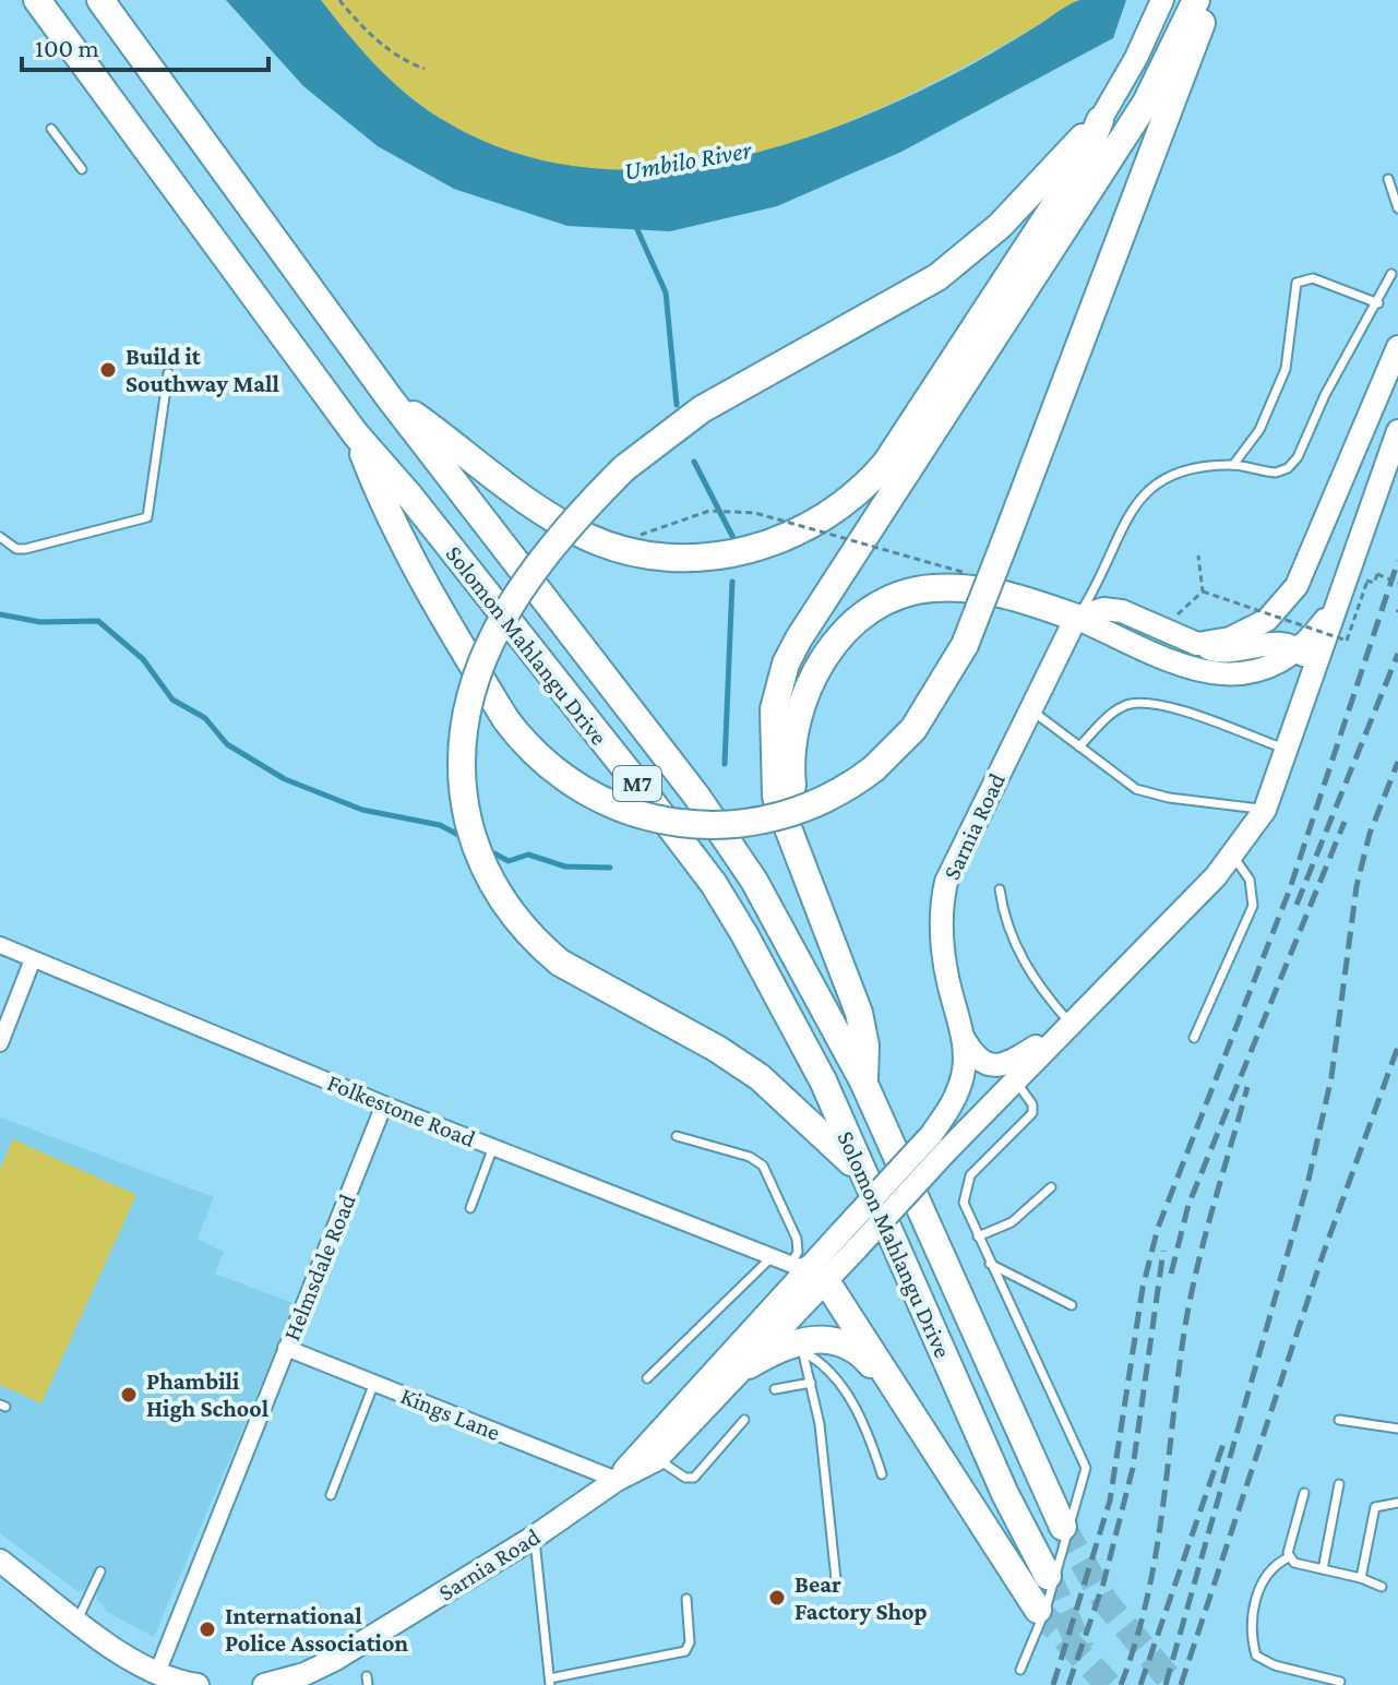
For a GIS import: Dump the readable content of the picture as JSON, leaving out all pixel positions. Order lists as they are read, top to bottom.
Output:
{
  "streets": {
    "highway": ["Solomon Mahlangu Drive", "M7"],
    "main road": ["Sarnia Road"],
    "street": ["Folkestone Road", "Helmsdale Road", "Kings Lane"]
  },
  "crossings": [
    ["Sarnia Road", "Folkestone Road"],
    ["Sarnia Road", "Kings Lane"],
    ["Folkestone Road", "Helmsdale Road"],
    ["Helmsdale Road", "Kings Lane"]
  ],
  "water": ["Umbilo River"],
  "places": [
    "Build it Southway Mall",
    "Phambili High School",
    "Bear Factory Shop",
    "International Police Association"
  ],
  "scale_bar": "100 m"
}
